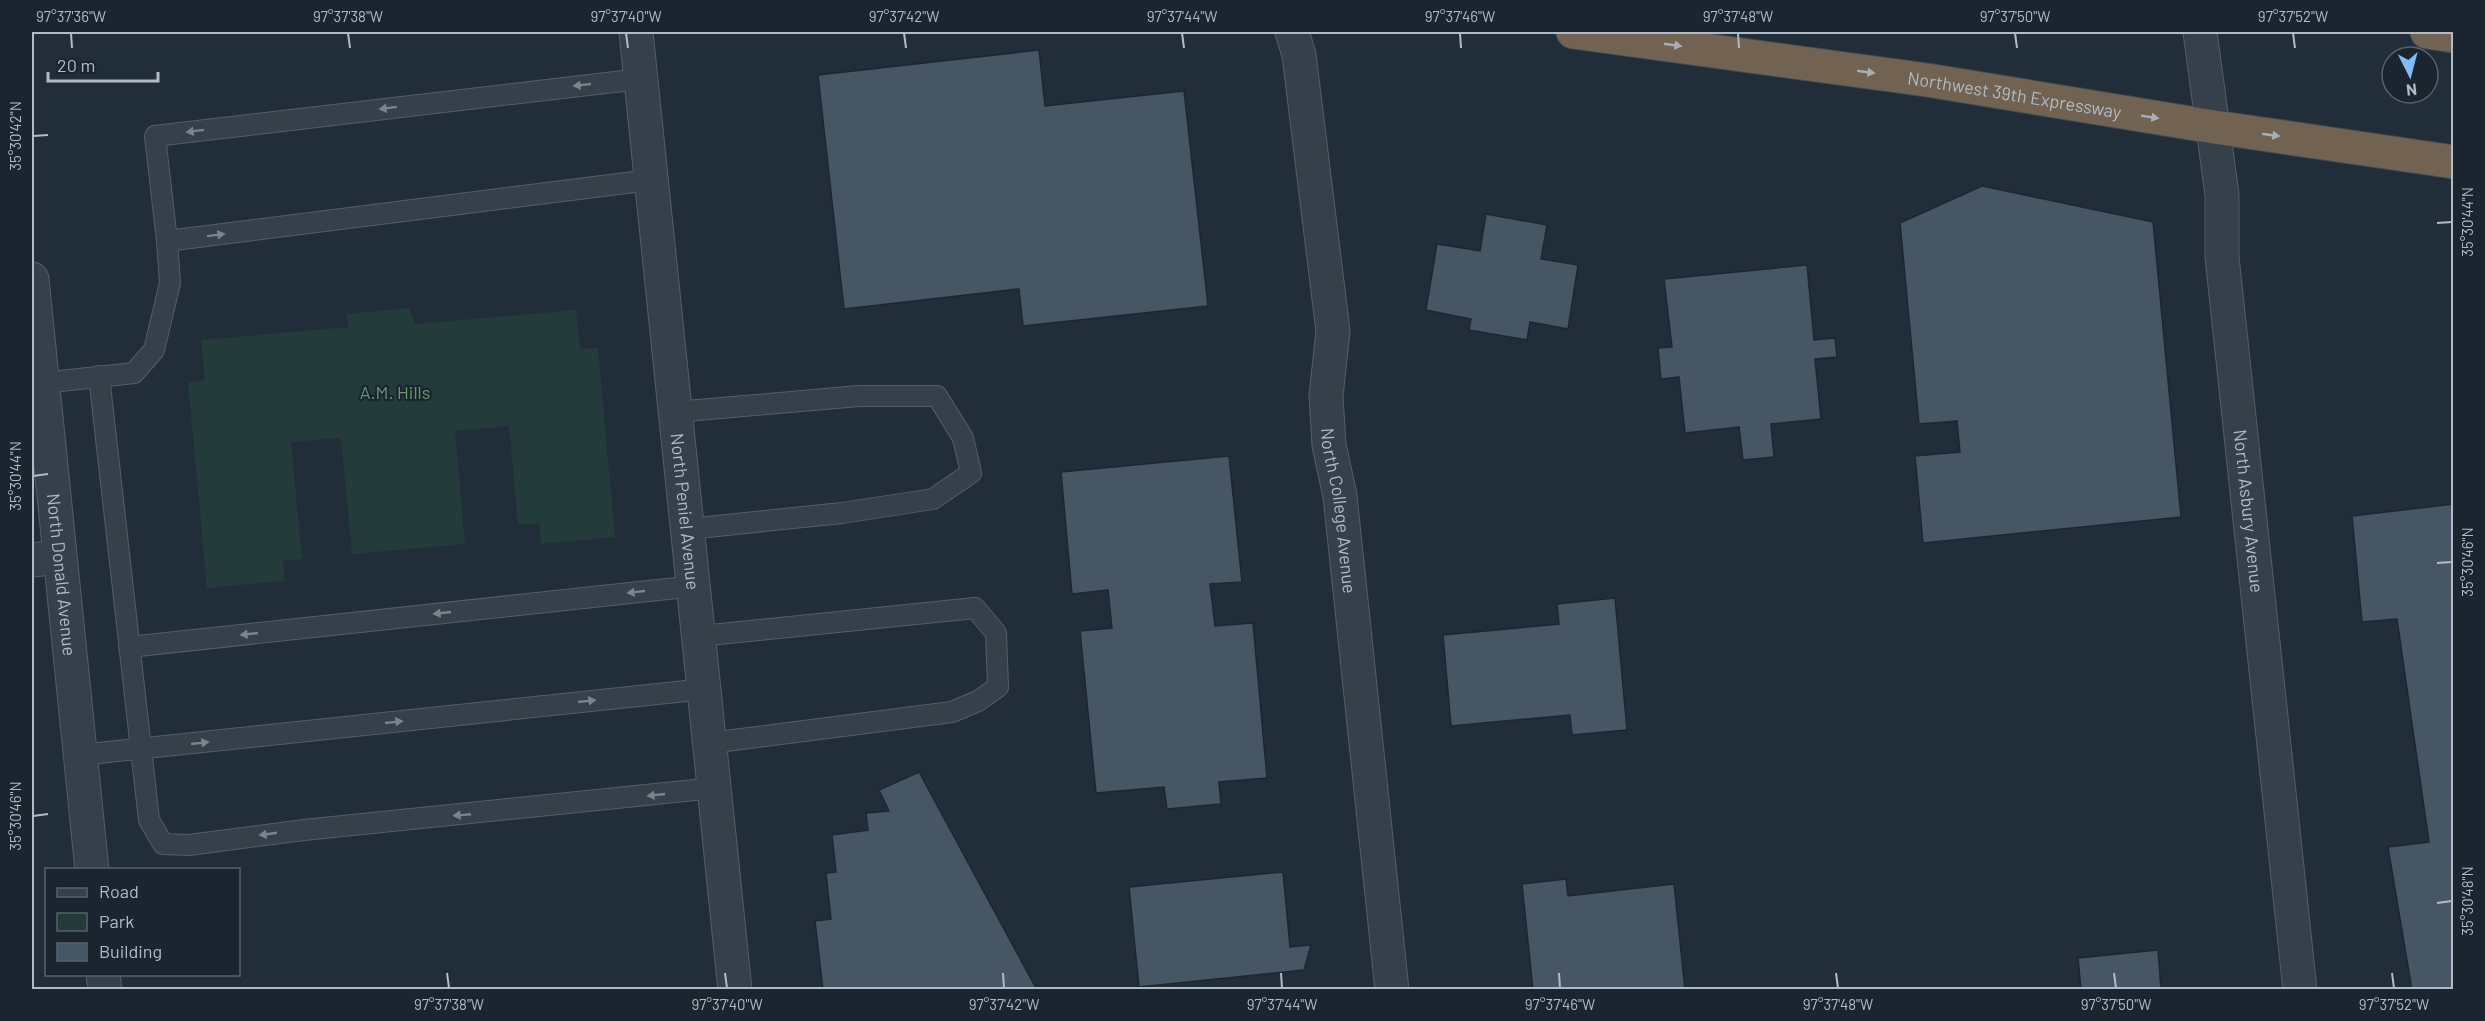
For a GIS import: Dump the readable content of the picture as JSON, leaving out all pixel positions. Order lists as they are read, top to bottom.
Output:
{
  "streets": {
    "highway": ["Northwest 39th Expressway"],
    "street": [
      "North Peniel Avenue",
      "North College Avenue",
      "North Asbury Avenue",
      "North Donald Avenue"
    ]
  },
  "crossings": [
    ["Northwest 39th Expressway", "North Asbury Avenue"]
  ],
  "one_way": ["Northwest 39th Expressway"],
  "parks": ["A.M. Hills"],
  "legend": ["Road", "Park", "Building"],
  "scale_bar": "20 m",
  "north": "bottom",
  "coordinates": [
    "97°37'36\"W",
    "97°37'38\"W",
    "97°37'40\"W",
    "97°37'42\"W",
    "97°37'44\"W",
    "97°37'46\"W",
    "97°37'48\"W",
    "97°37'50\"W",
    "97°37'52\"W",
    "35°30'42\"N",
    "35°30'44\"N",
    "35°30'46\"N",
    "35°30'48\"N"
  ]
}
